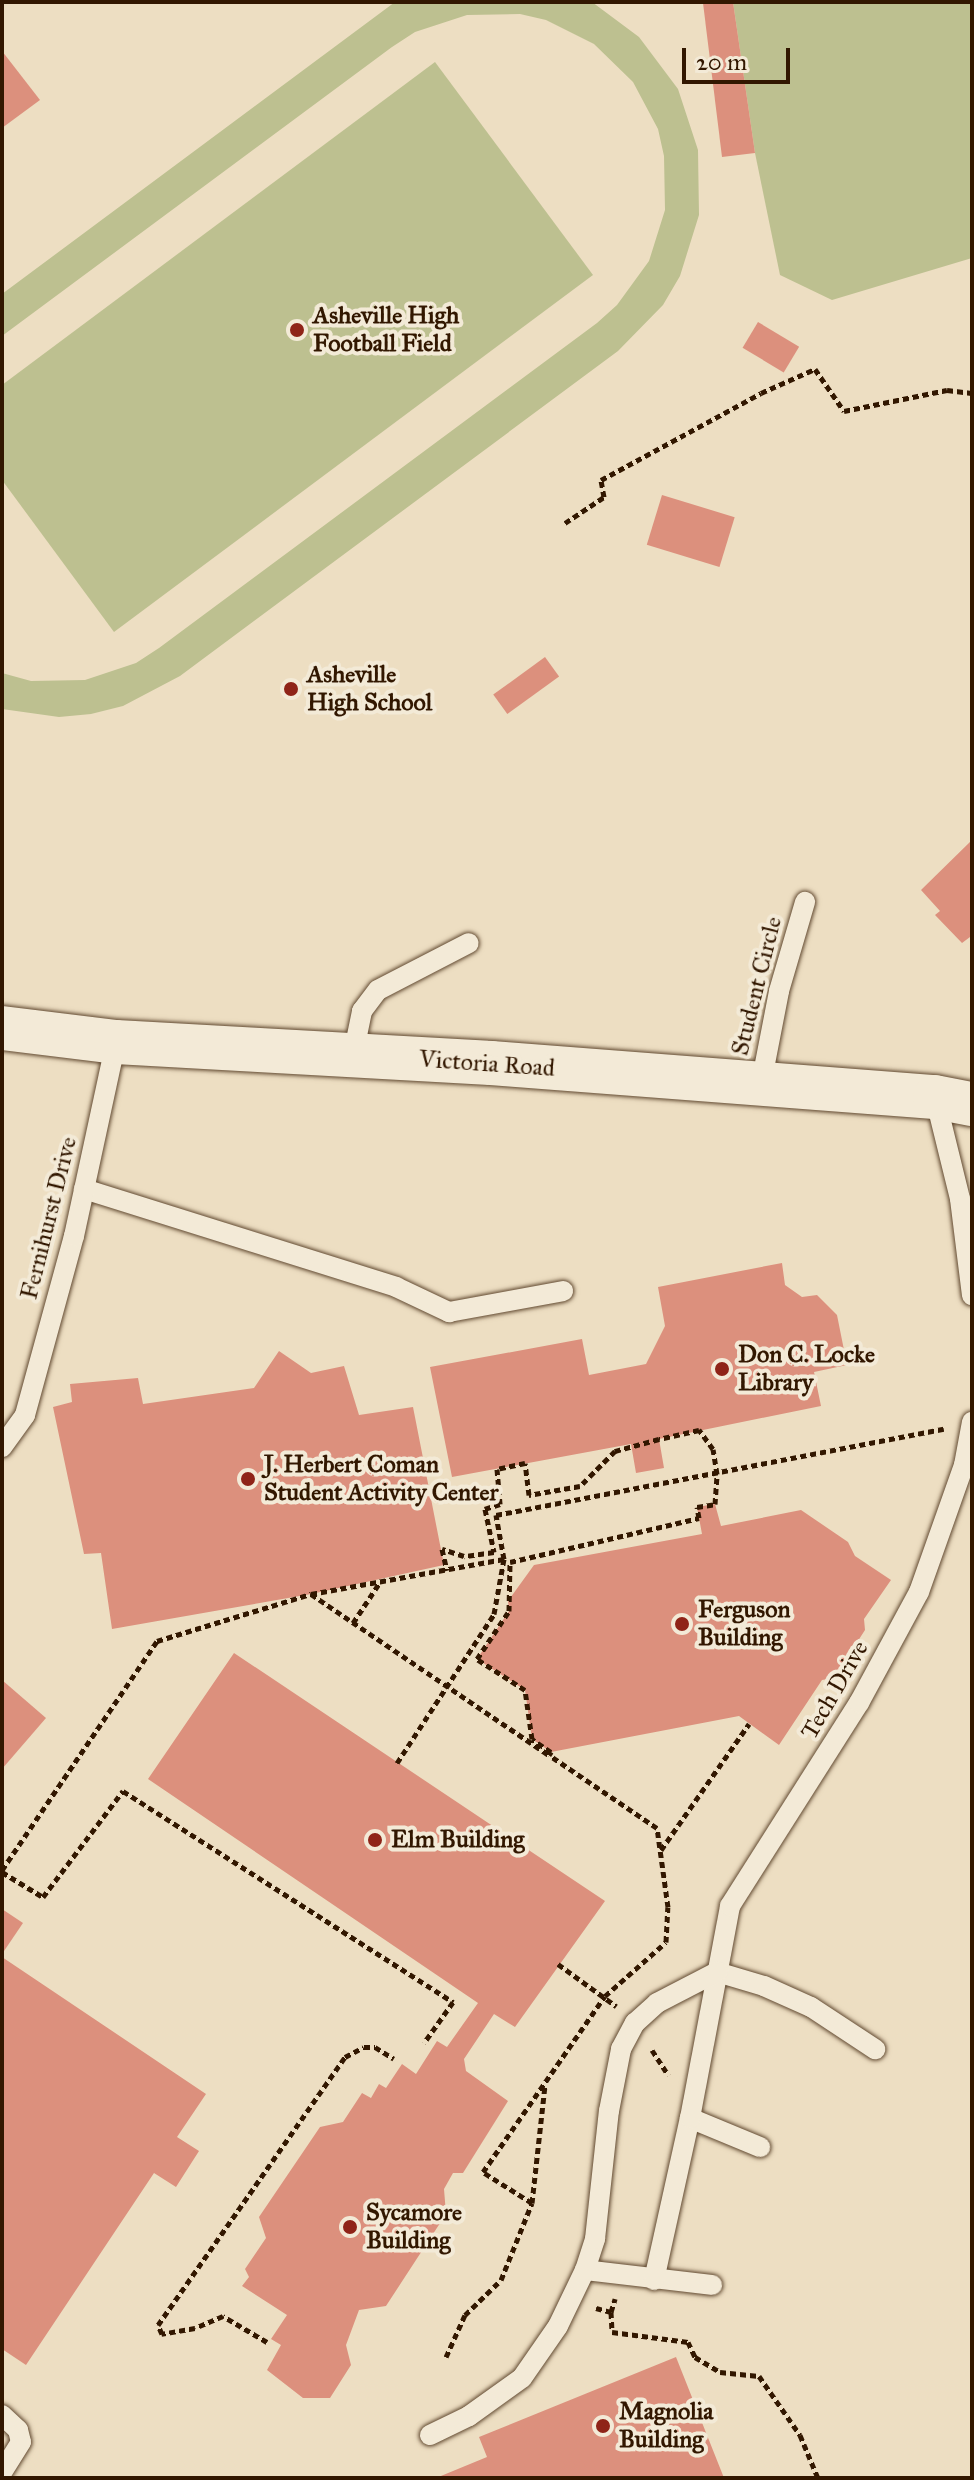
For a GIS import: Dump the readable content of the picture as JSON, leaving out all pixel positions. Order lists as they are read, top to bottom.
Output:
{
  "streets": {
    "street": ["Victoria Road"],
    "lane": ["Student Circle", "Fernihurst Drive", "Tech Drive"]
  },
  "crossings": [
    ["Student Circle", "Victoria Road"],
    ["Victoria Road", "Fernihurst Drive"]
  ],
  "places": [
    "Asheville High Football Field",
    "Asheville High School",
    "Don C. Locke Library",
    "J. Herbert Coman Student Activity Center",
    "Ferguson Building",
    "Elm Building",
    "Sycamore Building",
    "Magnolia Building"
  ],
  "scale_bar": "20 m"
}
